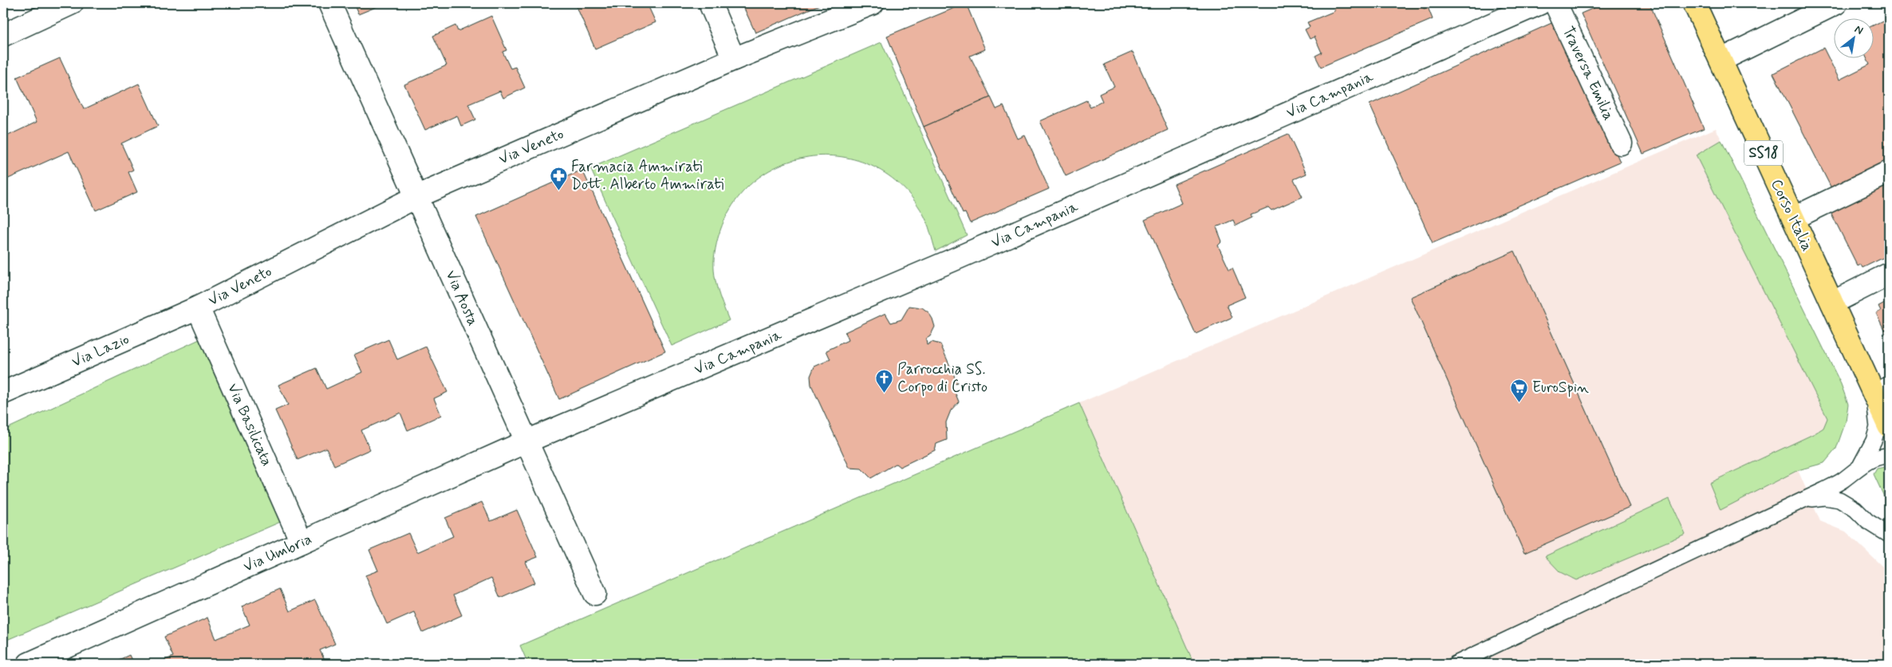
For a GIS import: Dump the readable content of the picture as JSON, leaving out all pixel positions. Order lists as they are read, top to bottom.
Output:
{
  "streets": {
    "main road": ["SS18", "Corso Italia"],
    "street": [
      "Traversa Emilia",
      "Via Campania",
      "Via Veneto",
      "Via Aosta",
      "Via Lazio",
      "Via Basilicata",
      "Via Umbria"
    ]
  },
  "crossings": [
    ["Via Campania", "Via Aosta"],
    ["Via Campania", "Via Umbria"],
    ["Via Veneto", "Via Aosta"],
    ["Via Veneto", "Via Lazio"],
    ["Via Veneto", "Via Basilicata"],
    ["Via Aosta", "Via Umbria"],
    ["Via Lazio", "Via Basilicata"],
    ["Via Basilicata", "Via Umbria"]
  ],
  "places": {
    "pharmacy": ["Farmacia Ammirati Dott. Alberto Ammirati"],
    "church": ["Parrocchia SS. Corpo di Cristo"],
    "supermarket": ["EuroSpin"]
  },
  "north": "top right"
}
